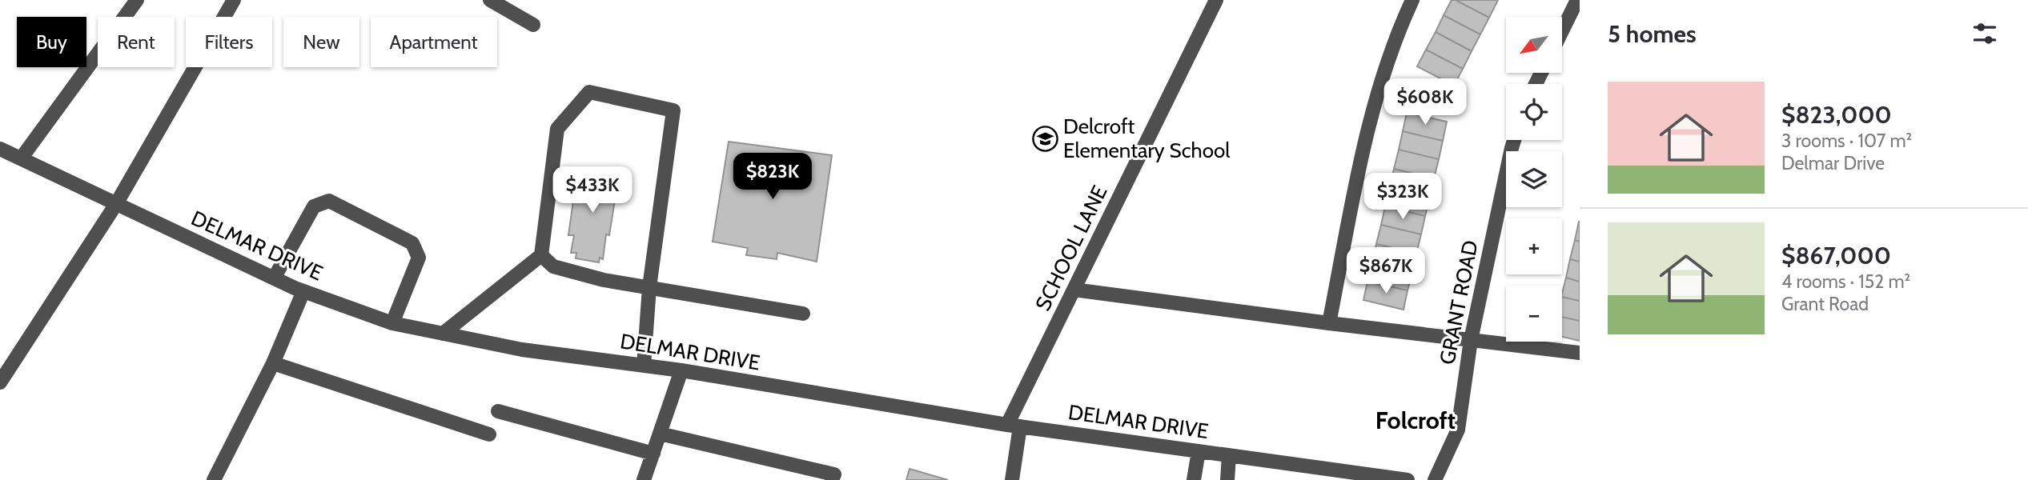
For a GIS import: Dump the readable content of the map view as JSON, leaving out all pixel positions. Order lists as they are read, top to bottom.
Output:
{
  "streets": {
    "street": ["DELMAR DRIVE", "SCHOOL LANE", "GRANT ROAD"]
  },
  "crossings": [
    ["DELMAR DRIVE", "SCHOOL LANE"]
  ],
  "districts": ["Folcroft"],
  "places": {
    "school or university": ["Delcroft Elementary School"]
  },
  "north": "bottom left",
  "page": {
    "heading": "5 homes",
    "map_buttons": ["+", "−"],
    "chip": [
      "Buy",
      "Rent",
      "Filters",
      "New",
      "Apartment"
    ],
    "list": [
      {
        "name": "$823,000",
        "note": "3 rooms · 107 m² · Delmar Drive"
      },
      {
        "name": "$867,000",
        "note": "4 rooms · 152 m² · Grant Road"
      }
    ],
    "price": [
      "$608K",
      "$823K",
      "$433K",
      "$323K",
      "$867K"
    ]
  }
}
